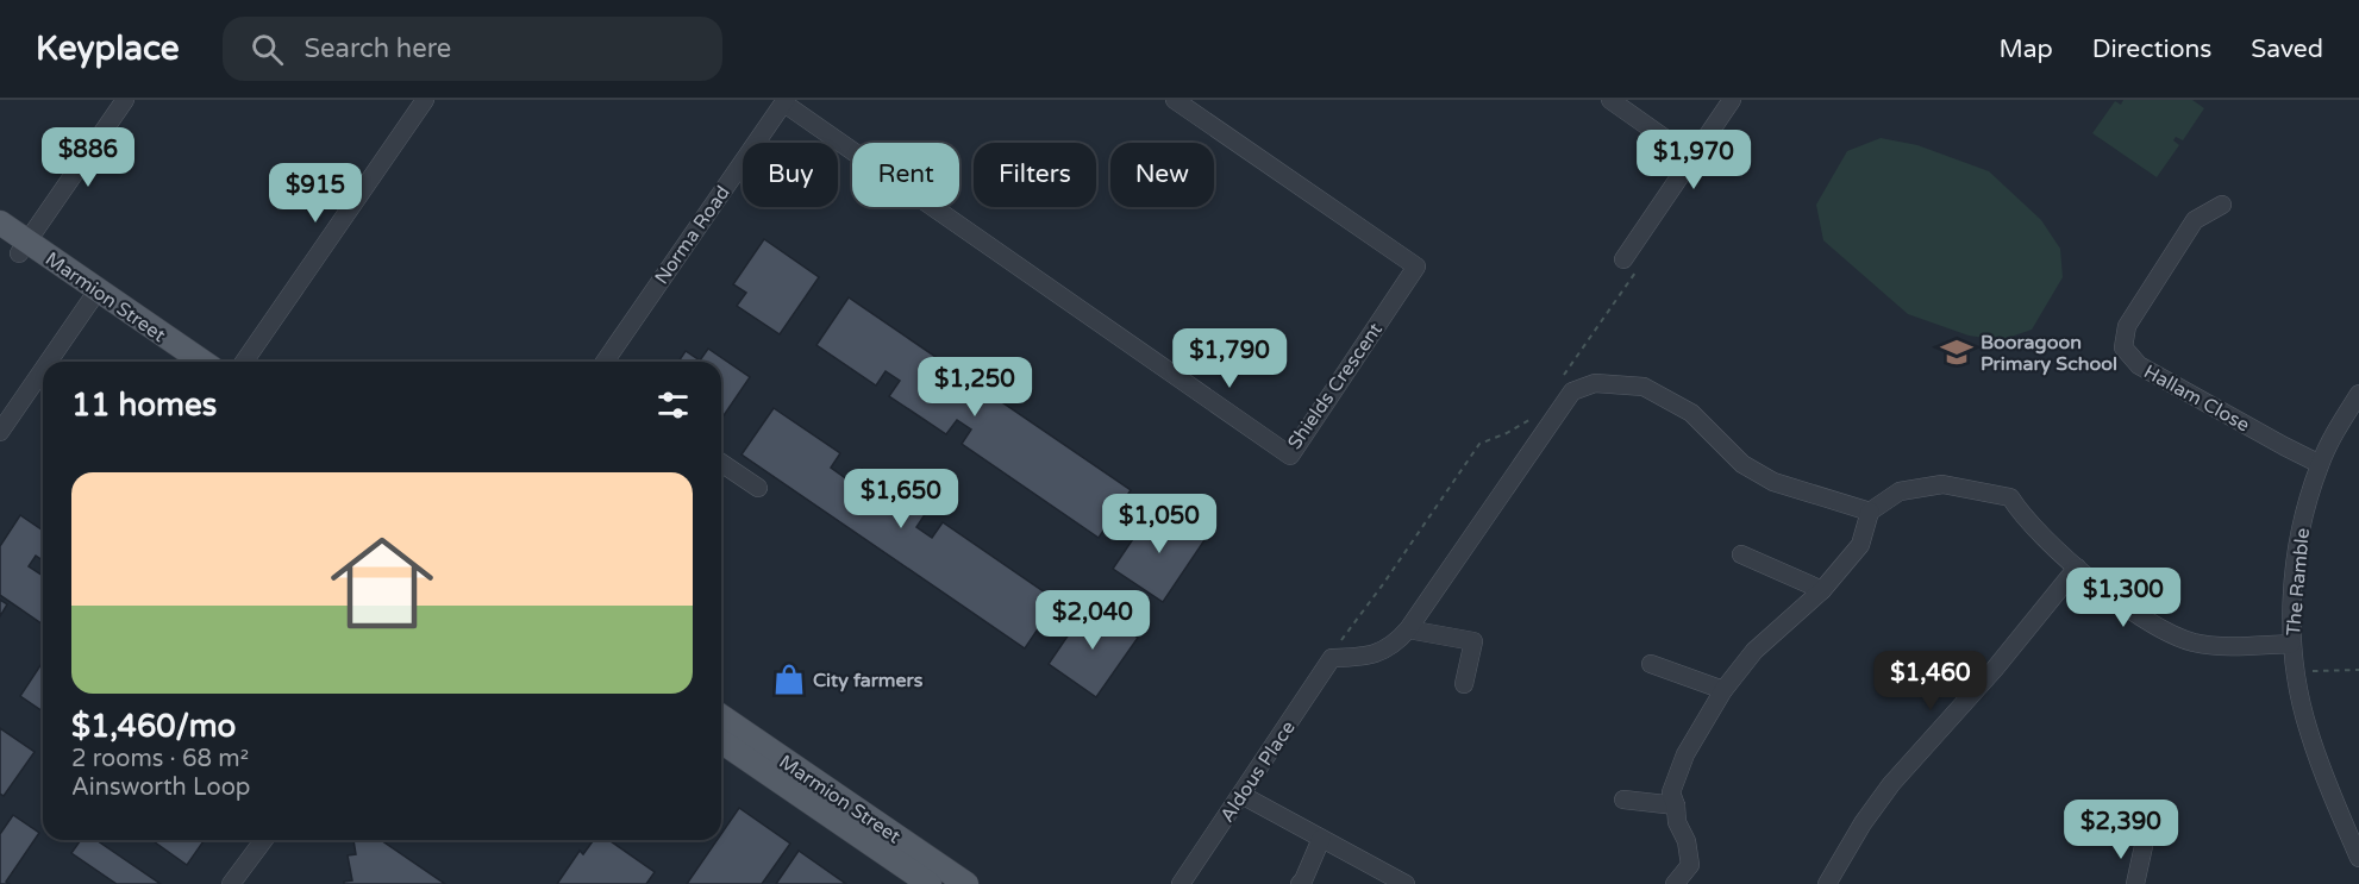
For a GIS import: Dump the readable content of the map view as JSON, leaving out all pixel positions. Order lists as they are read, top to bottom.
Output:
{
  "streets": {
    "main road": ["Marmion Street"],
    "street": [
      "Norma Road",
      "Shields Crescent",
      "Hallam Close",
      "The Ramble",
      "Aldous Place"
    ]
  },
  "crossings": [
    ["Norma Road", "Shields Crescent"],
    ["Hallam Close", "The Ramble"]
  ],
  "places": {
    "school or university": ["Booragoon Primary School"],
    "shop": ["City farmers"]
  },
  "page": {
    "header": "Keyplace",
    "search": "Search here",
    "nav": ["Map", "Directions", "Saved"],
    "price": [
      "$886",
      "$1,970",
      "$915",
      "$1,790",
      "$1,250",
      "$1,650",
      "$1,050",
      "$1,300",
      "$2,040",
      "$1,460",
      "$2,390"
    ],
    "chip": [
      "Buy",
      "Rent",
      "Filters",
      "New"
    ],
    "heading": "11 homes",
    "list": [
      {
        "name": "$1,460/mo",
        "note": "2 rooms · 68 m² · Ainsworth Loop"
      }
    ]
  }
}
